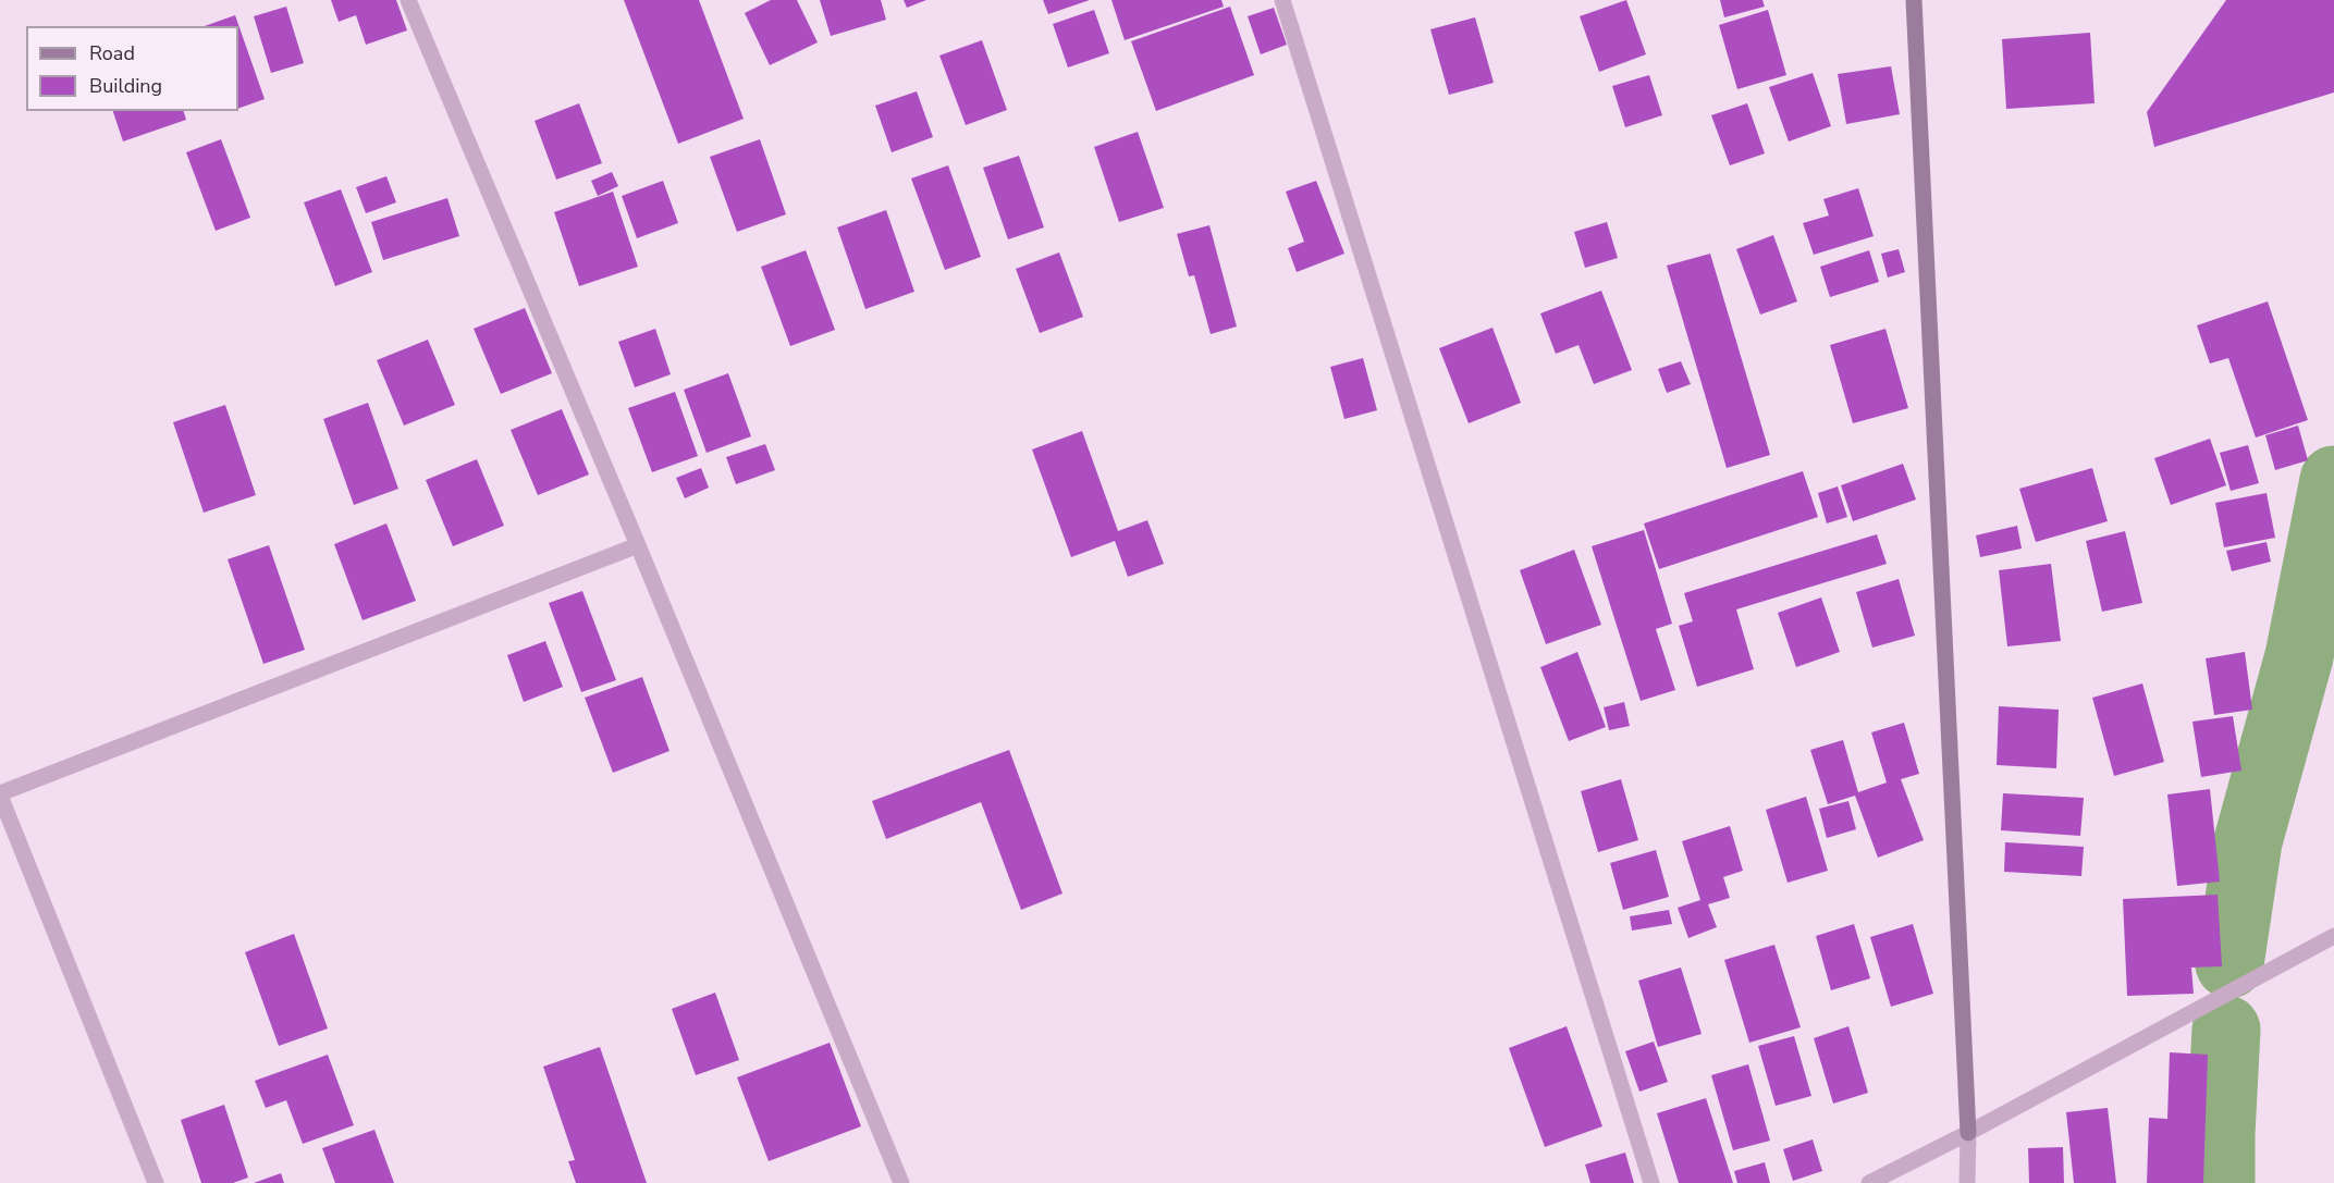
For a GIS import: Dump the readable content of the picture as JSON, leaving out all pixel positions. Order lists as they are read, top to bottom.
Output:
{
  "legend": ["Road", "Building"]
}
